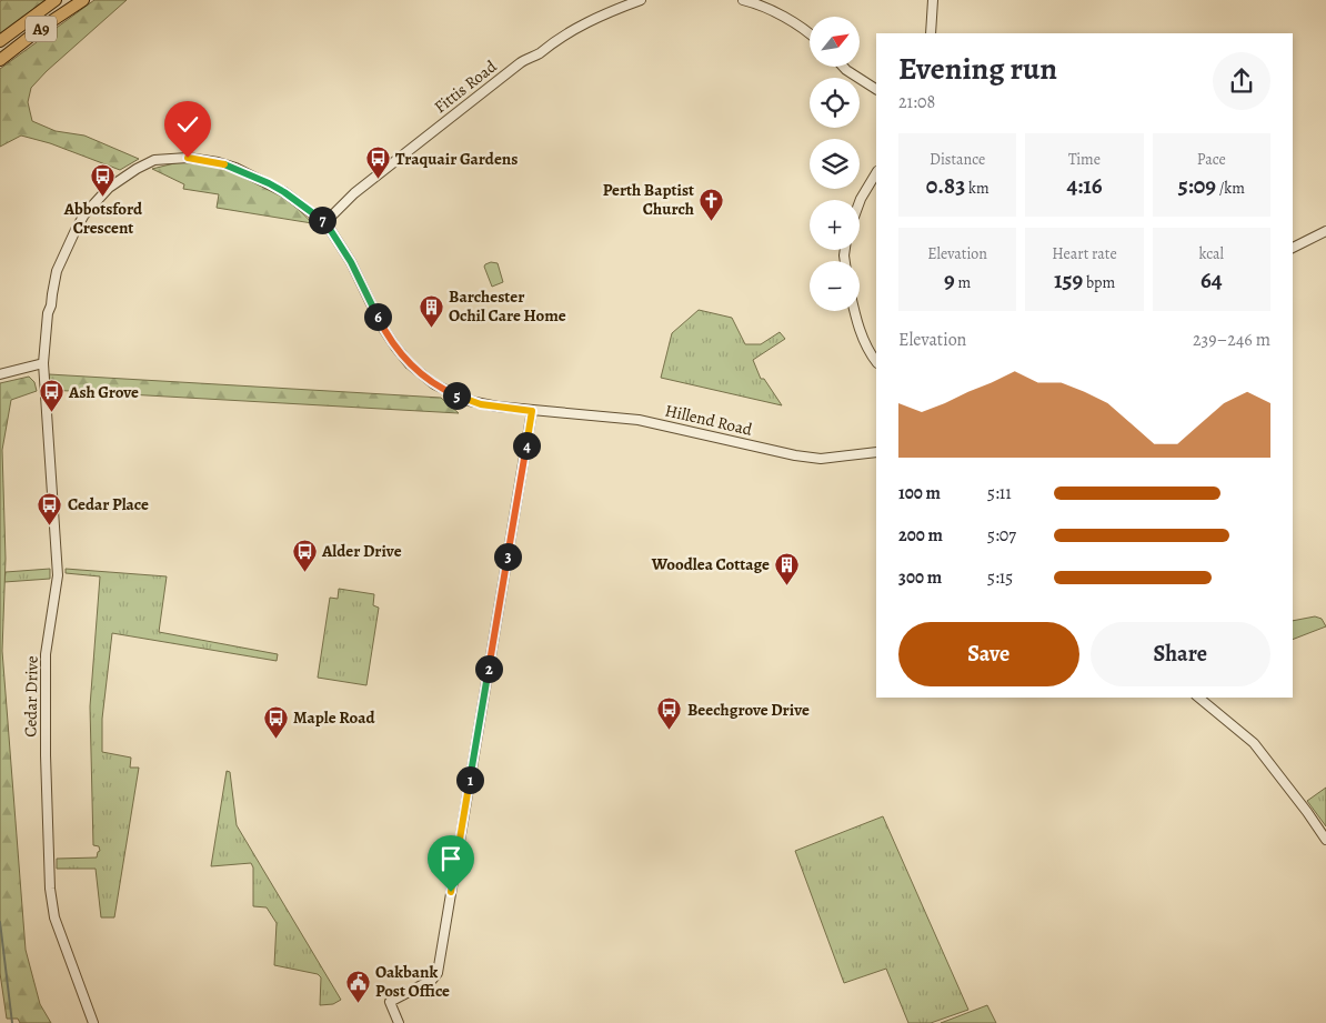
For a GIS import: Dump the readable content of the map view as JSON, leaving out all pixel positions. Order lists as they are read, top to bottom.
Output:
{
  "streets": {
    "highway": ["A9"],
    "street": ["Fittis Road", "Hillend Road", "Cedar Drive"]
  },
  "crossings": [
    ["Fittis Road", "Hillend Road"],
    ["Fittis Road", "Cedar Drive"],
    ["Hillend Road", "Cedar Drive"]
  ],
  "places": {
    "bus stop": [
      "Traquair Gardens",
      "Abbotsford Crescent",
      "Ash Grove",
      "Cedar Place",
      "Alder Drive",
      "Beechgrove Drive",
      "Maple Road"
    ],
    "church": ["Perth Baptist Church"],
    "building": ["Barchester Ochil Care Home", "Woodlea Cottage"],
    "public building": ["Oakbank Post Office"]
  },
  "north": "top right",
  "page": {
    "map_buttons": ["+", "−"],
    "heading": ["Evening run", "21:08"],
    "stats": [
      ["Distance", "0.83 km"],
      ["Time", "4:16"],
      ["Pace", "5:09 /km"],
      ["Elevation", "9 m"],
      ["Heart rate", "159 bpm"],
      ["kcal", "64"]
    ],
    "pins": [
      "7",
      "6",
      "5",
      "4",
      "3",
      "2",
      "1"
    ],
    "chart": ["Elevation", "239–246 m"],
    "list": [
      {
        "name": "100 m",
        "note": "5:11"
      },
      {
        "name": "200 m",
        "note": "5:07"
      },
      {
        "name": "300 m",
        "note": "5:15"
      }
    ],
    "buttons": ["Save", "Share"]
  }
}
